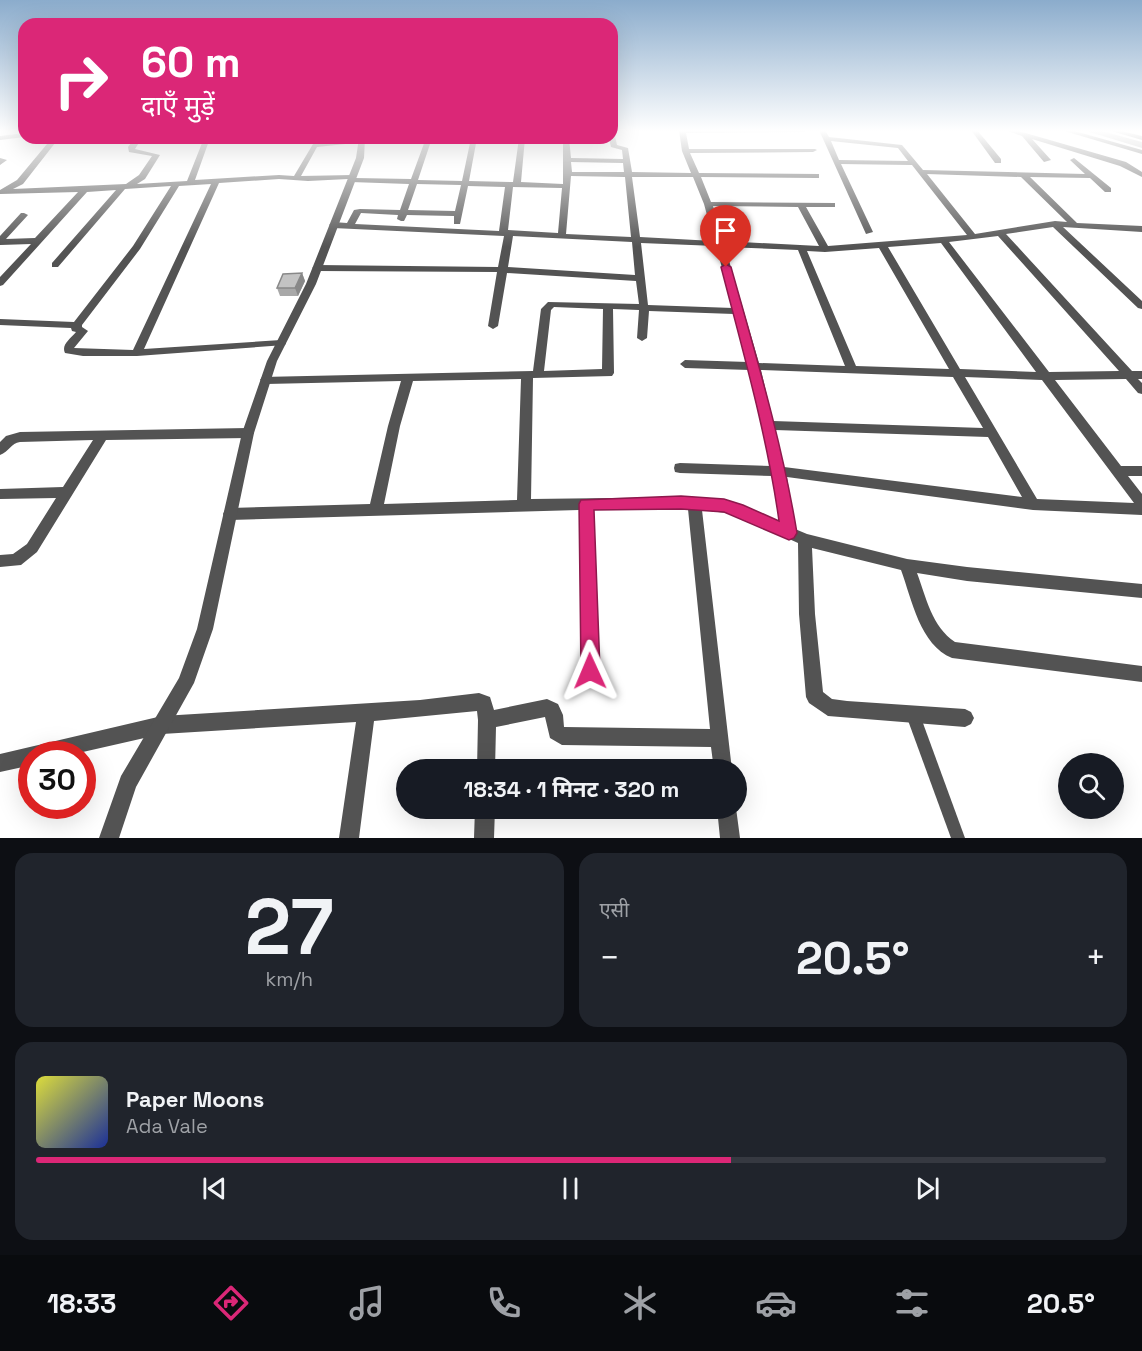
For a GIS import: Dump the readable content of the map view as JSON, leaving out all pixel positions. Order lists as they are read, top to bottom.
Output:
{
  "page": {
    "turn": ["60 m", "दाएँ मुड़ें"],
    "limit": "30",
    "trip": "18:34 · 1 मिनट · 320 m",
    "tile": [
      ["27", "km/h"],
      "एसी"
    ],
    "heat": ["−", "20.5°", "+"],
    "song": ["Paper Moons", "Ada Vale"],
    "tabs": ["18:33", "20.5°"]
  }
}
